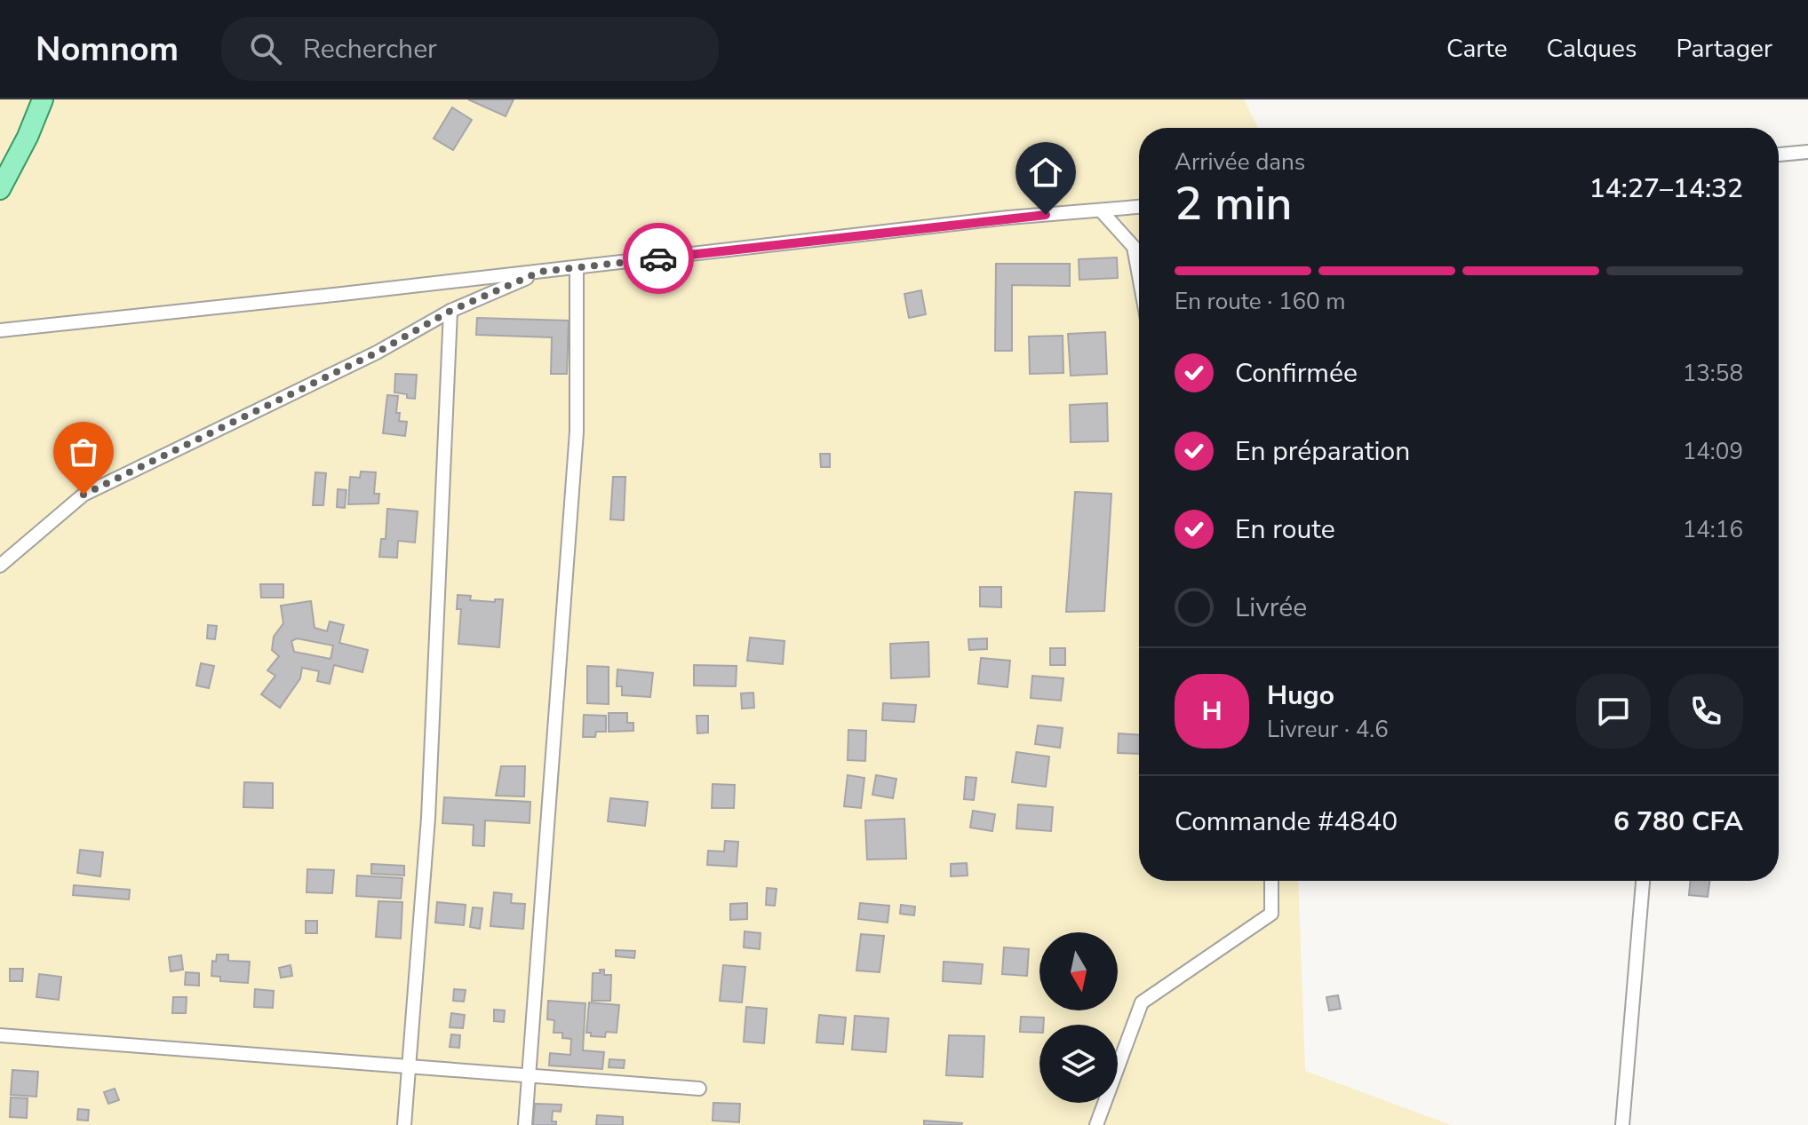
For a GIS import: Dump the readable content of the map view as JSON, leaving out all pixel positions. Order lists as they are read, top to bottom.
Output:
{
  "north": "bottom",
  "page": {
    "header": "Nomnom",
    "search": "Rechercher",
    "nav": ["Carte", "Calques", "Partager"],
    "heading": ["2 min", "Arrivée dans", "14:27–14:32"],
    "panel": [
      "Hugo",
      "Livreur · 4.6",
      "Commande #4840",
      "6 780 CFA"
    ],
    "bar": "En route · 160 m",
    "list": [
      ["Confirmée", "13:58"],
      ["En préparation", "14:09"],
      ["En route", "14:16"],
      "Livrée"
    ],
    "round": "H"
  }
}
